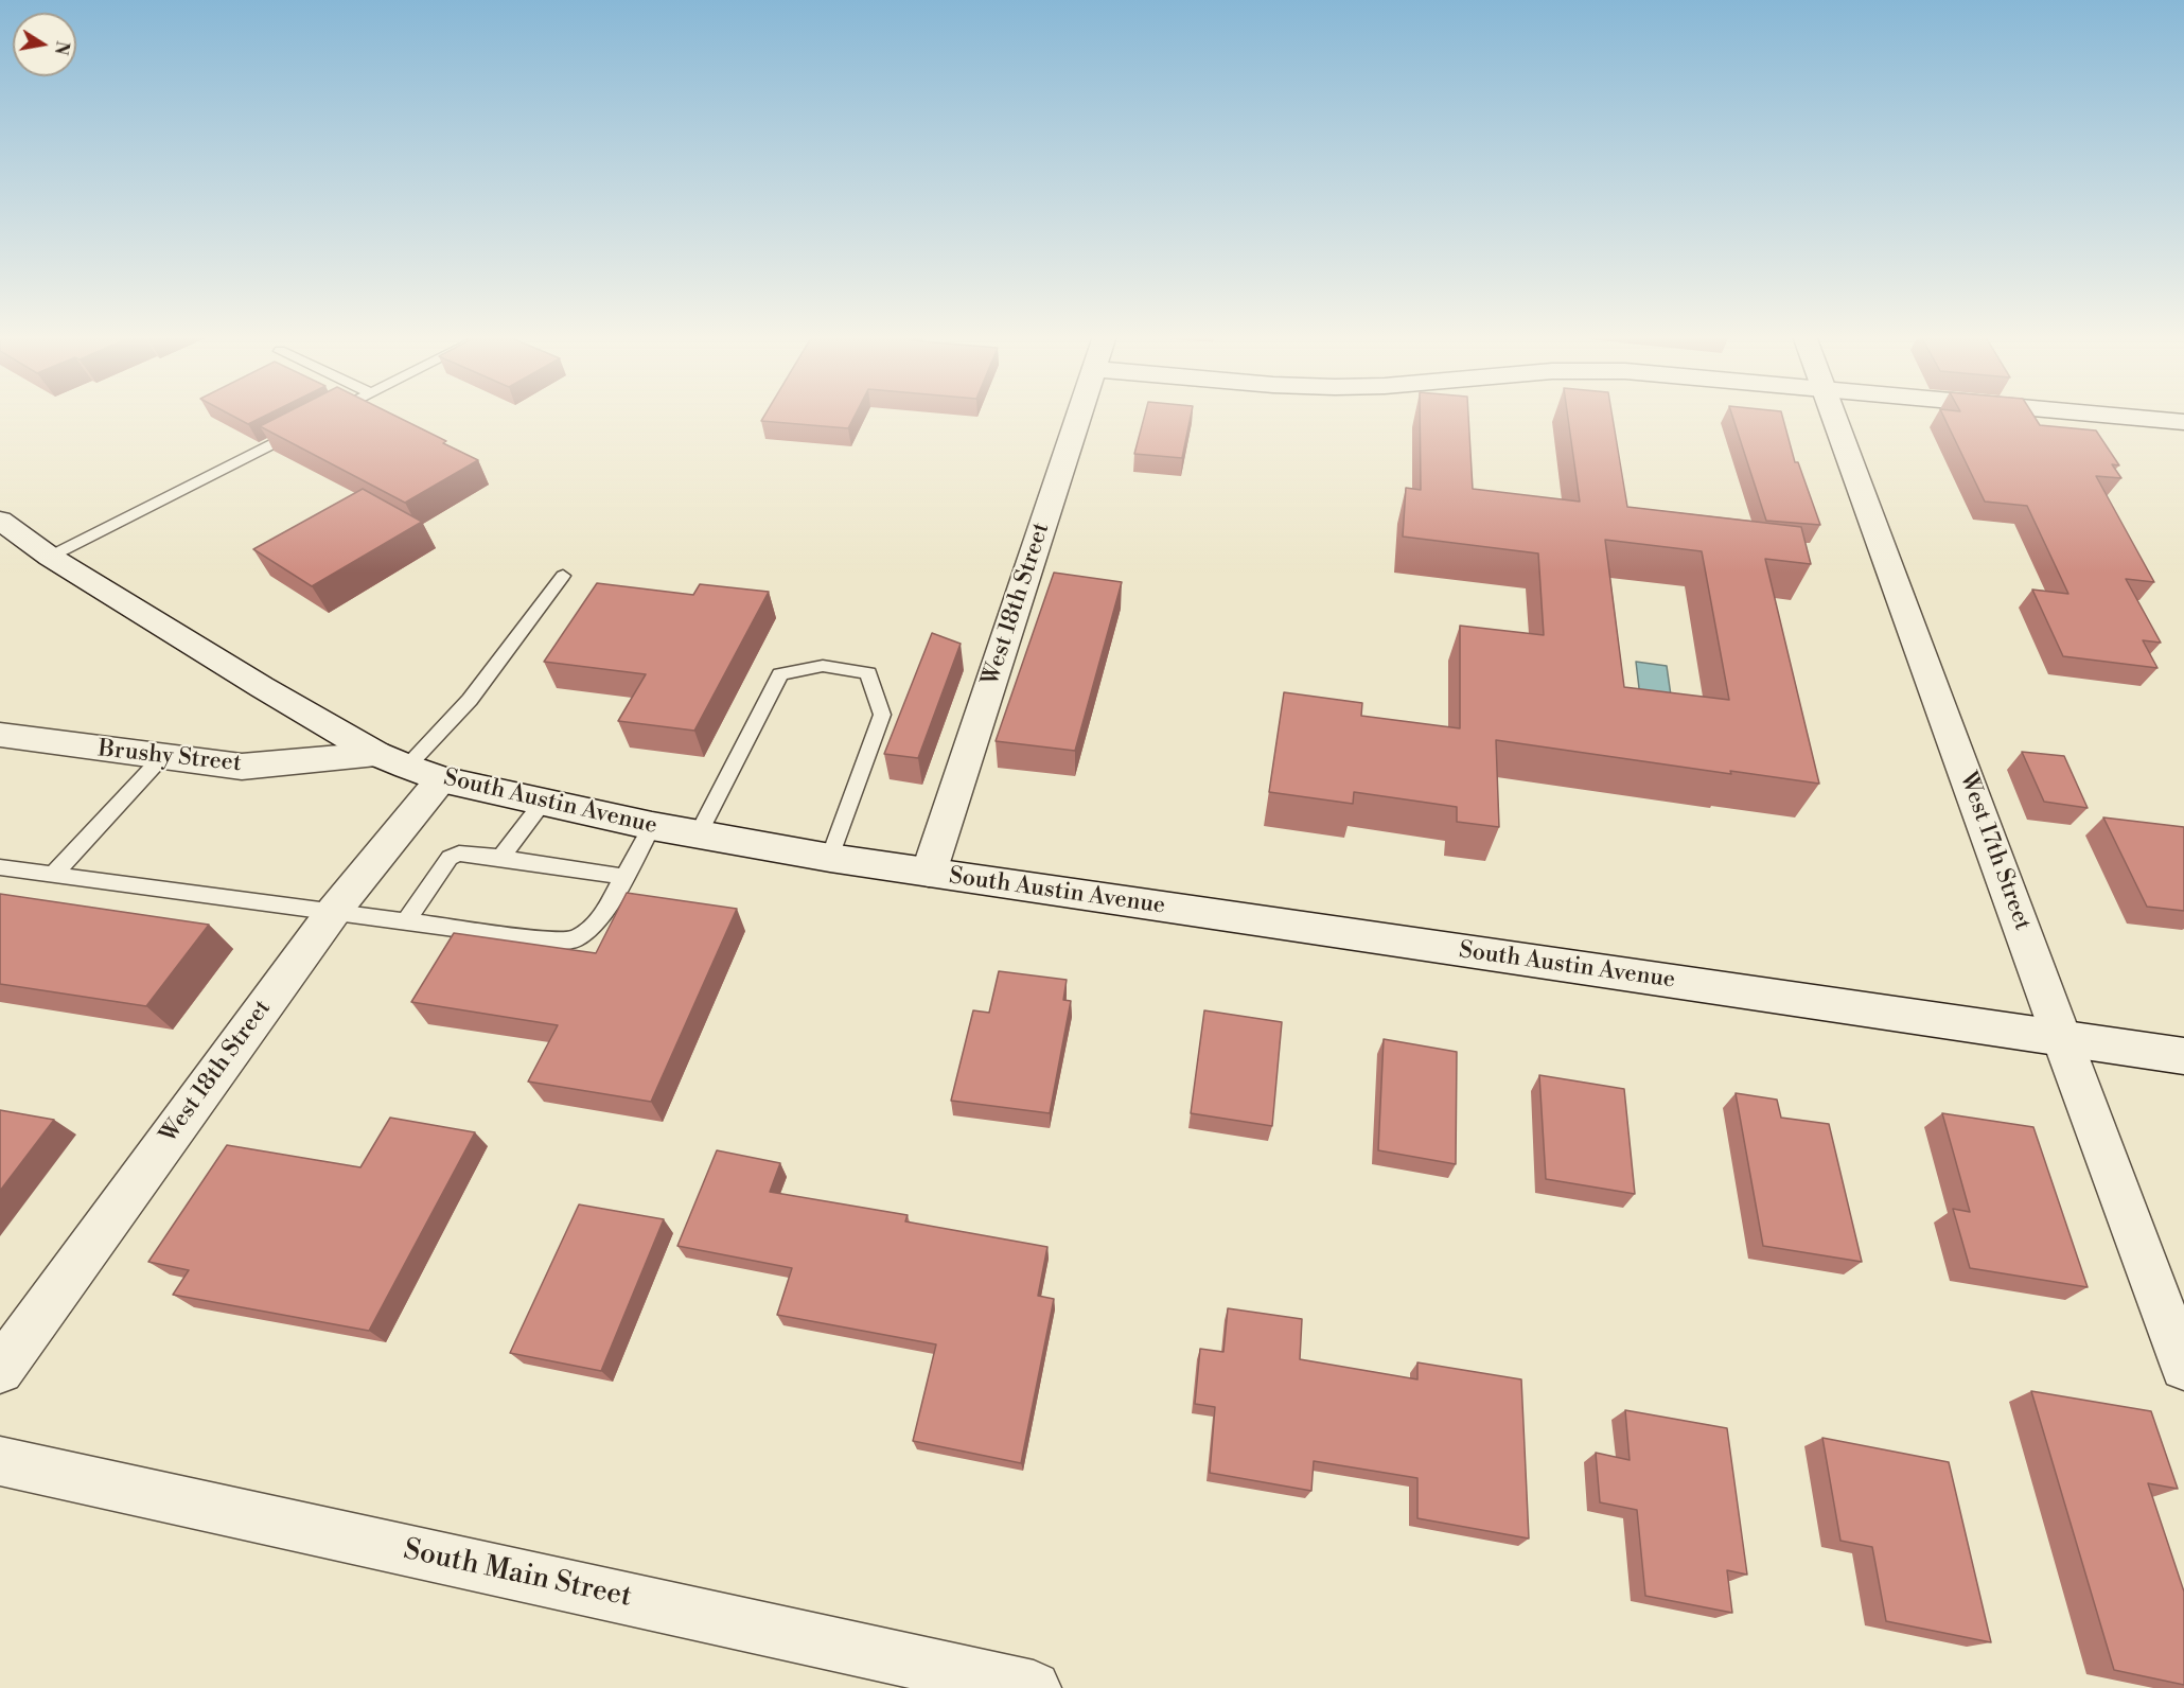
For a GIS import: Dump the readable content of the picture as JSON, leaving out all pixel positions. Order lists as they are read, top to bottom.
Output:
{
  "streets": {
    "street": [
      "West 18th Street",
      "Brushy Street",
      "South Austin Avenue",
      "West 17th Street",
      "South Main Street"
    ]
  },
  "crossings": [
    ["West 18th Street", "Brushy Street"],
    ["West 18th Street", "South Austin Avenue"],
    ["Brushy Street", "South Austin Avenue"],
    ["South Austin Avenue", "West 17th Street"]
  ],
  "north": "right"
}
